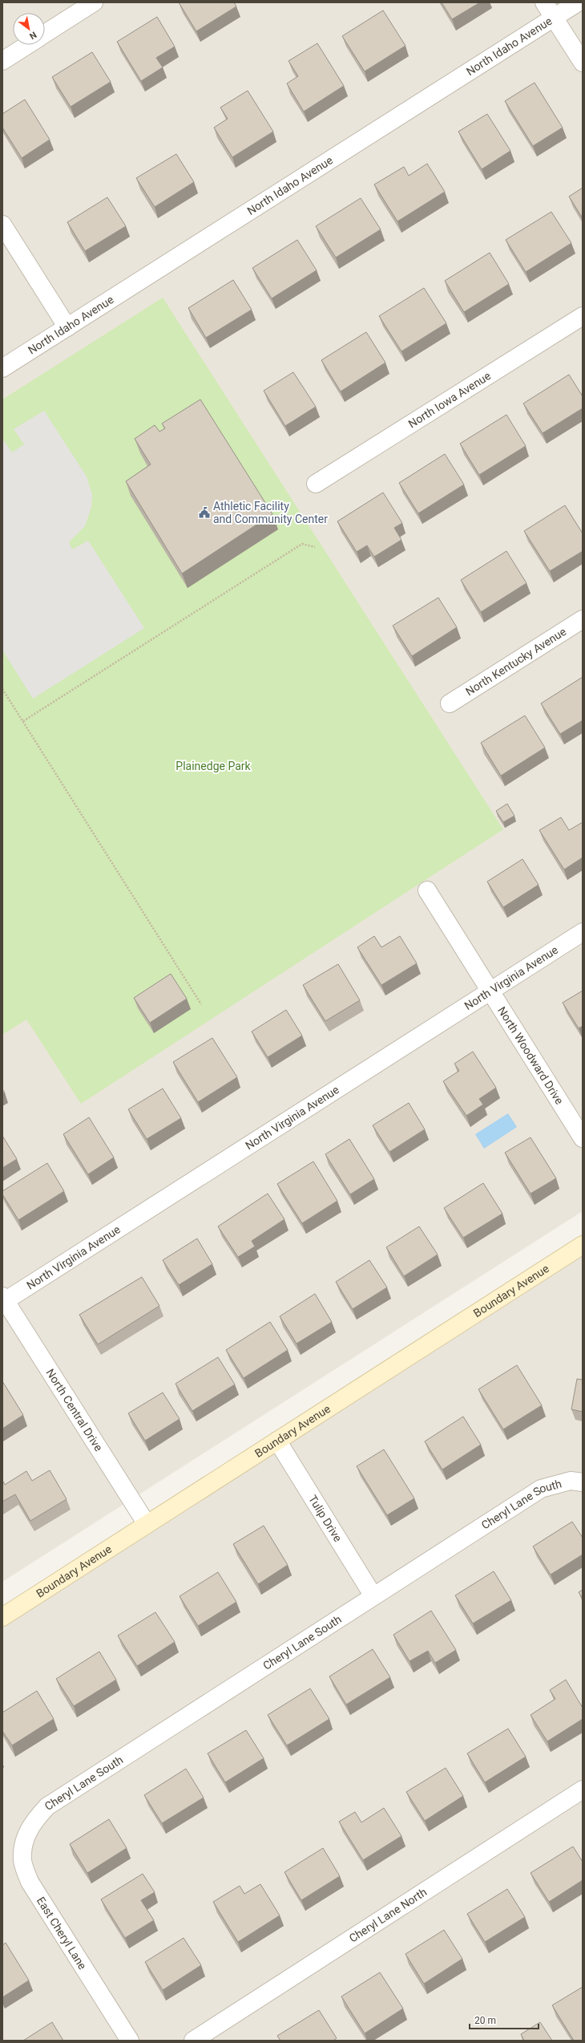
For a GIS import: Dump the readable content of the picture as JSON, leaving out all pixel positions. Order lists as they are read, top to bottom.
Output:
{
  "streets": {
    "main road": ["Boundary Avenue"],
    "street": [
      "North Idaho Avenue",
      "North Iowa Avenue",
      "North Kentucky Avenue",
      "North Virginia Avenue",
      "North Woodward Drive",
      "North Central Drive",
      "Cheryl Lane South",
      "Tulip Drive",
      "Cheryl Lane North",
      "East Cheryl Lane"
    ]
  },
  "crossings": [
    ["North Virginia Avenue", "North Woodward Drive"],
    ["North Virginia Avenue", "North Central Drive"],
    ["Boundary Avenue", "North Central Drive"],
    ["Boundary Avenue", "Tulip Drive"],
    ["Cheryl Lane South", "Tulip Drive"],
    ["Cheryl Lane South", "East Cheryl Lane"]
  ],
  "parks": ["Plainedge Park"],
  "places": {
    "public building": ["Athletic Facility and Community Center"]
  },
  "scale_bar": "20 m",
  "north": "bottom right"
}
